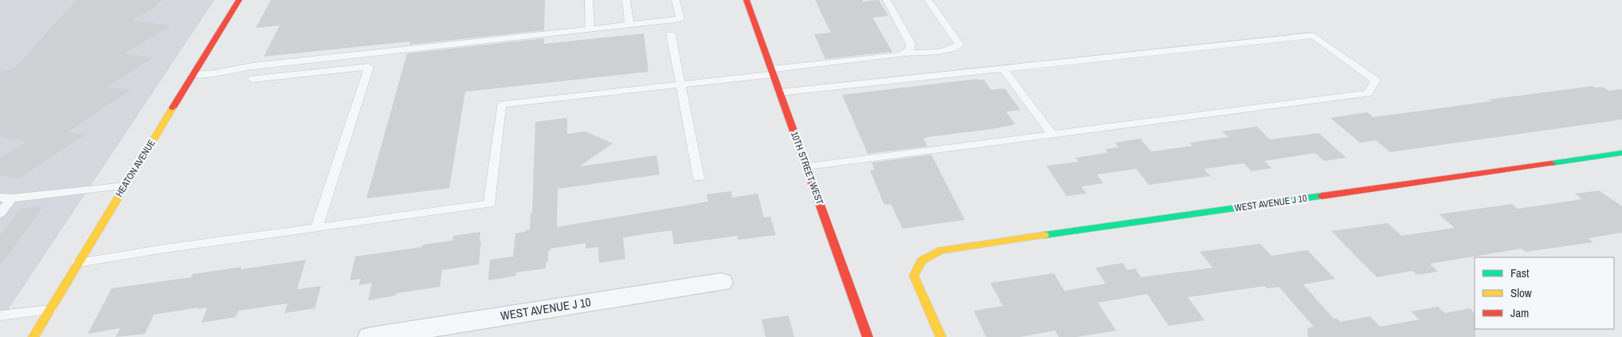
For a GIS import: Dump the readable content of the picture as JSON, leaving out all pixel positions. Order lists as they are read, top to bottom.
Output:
{
  "streets": {
    "street": ["HEATON AVENUE", "10TH STREET WEST", "WEST AVENUE J 10"]
  },
  "legend": ["Fast", "Slow", "Jam"]
}
